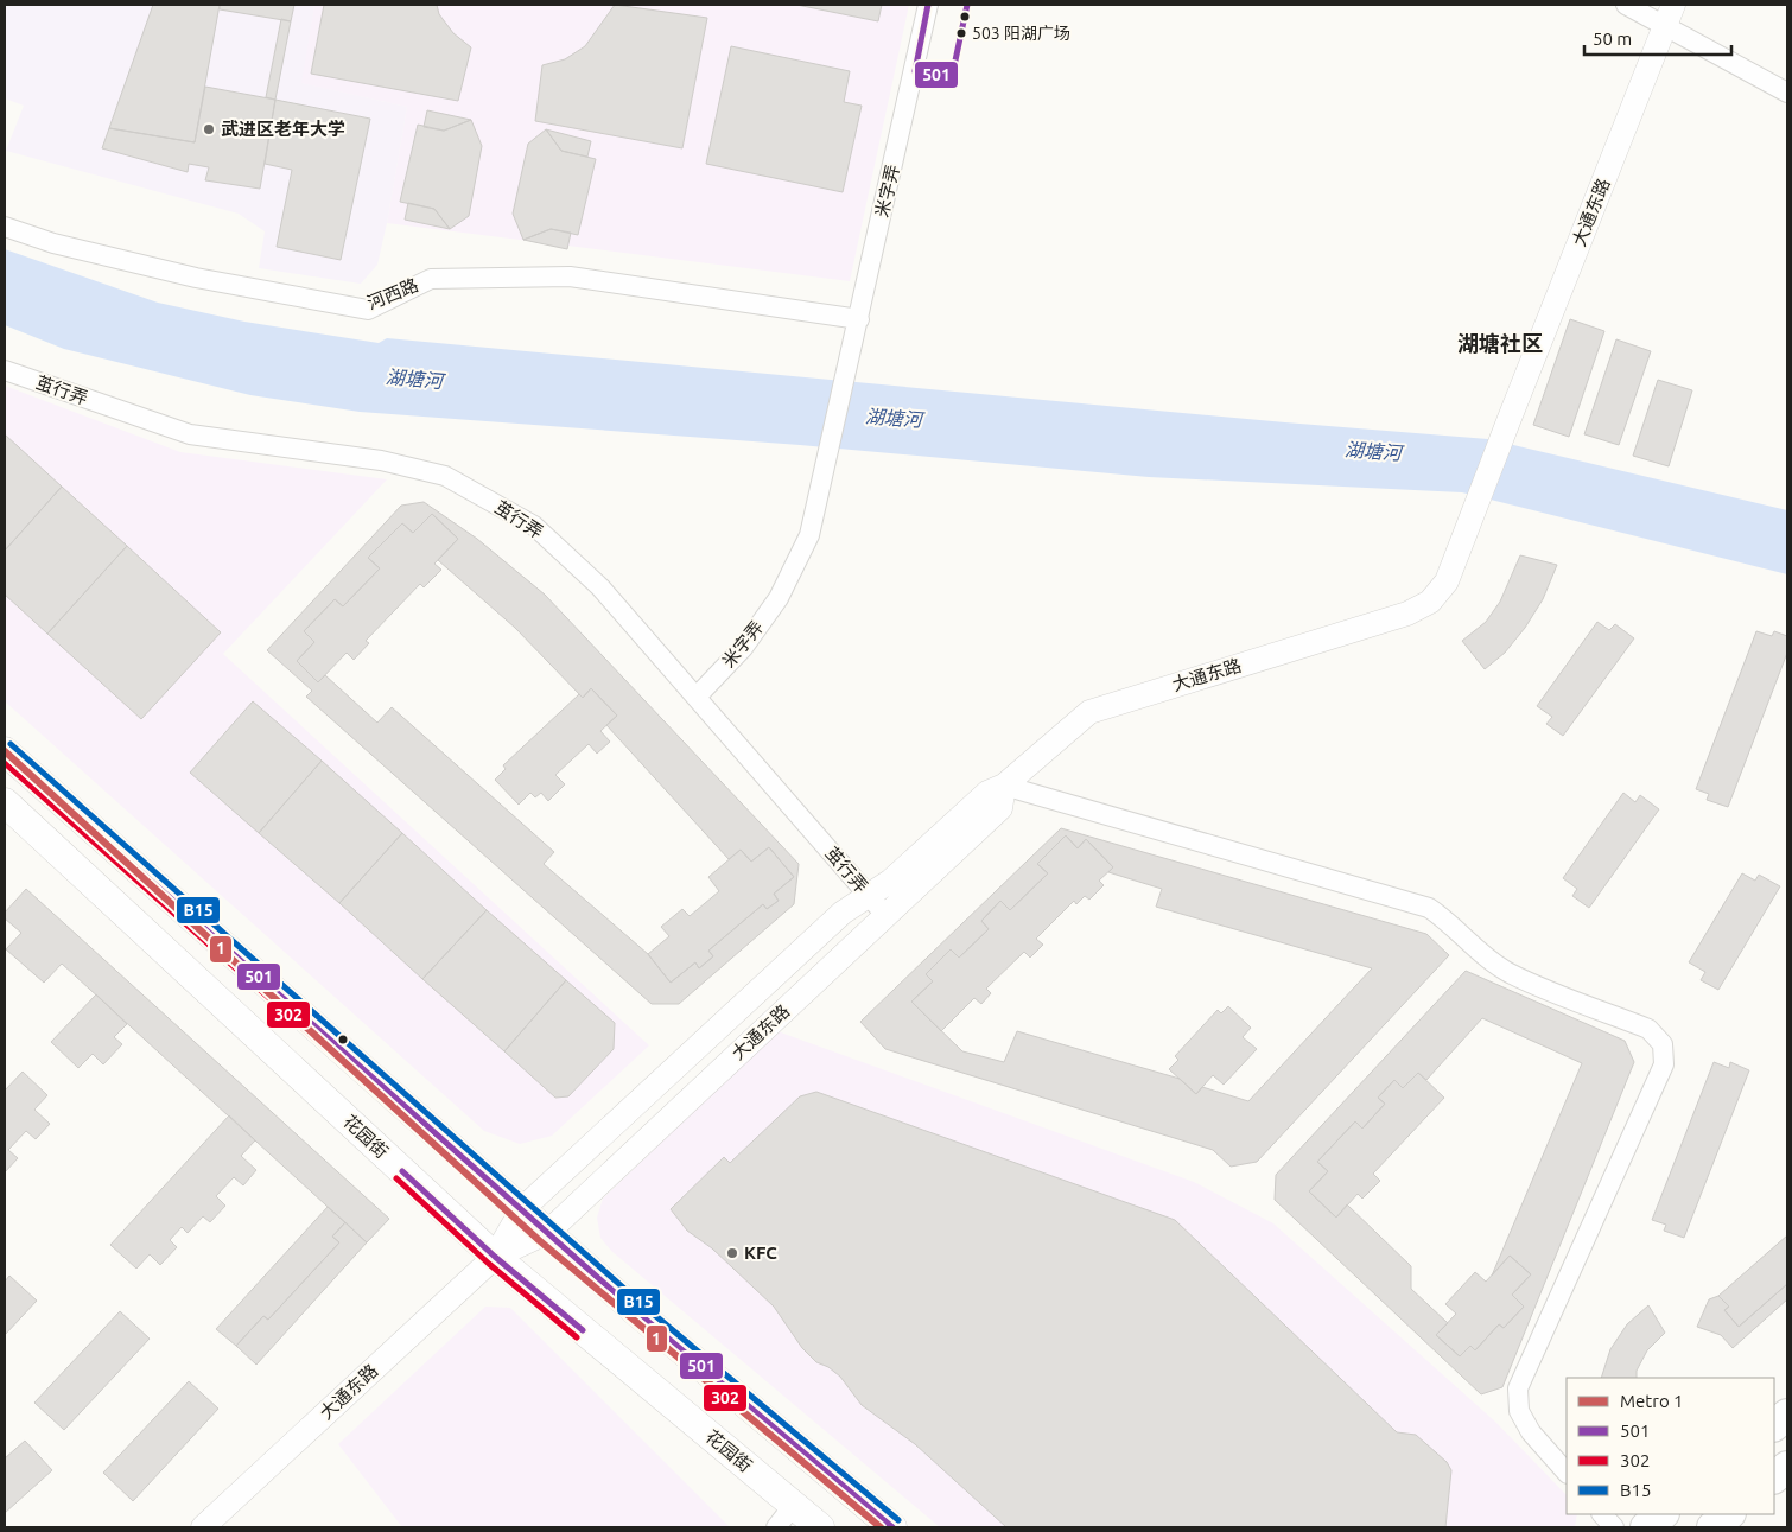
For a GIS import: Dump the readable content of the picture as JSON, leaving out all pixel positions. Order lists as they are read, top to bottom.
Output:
{
  "streets": {
    "main road": ["花园街"],
    "street": [
      "米字弄",
      "大通东路",
      "河西路",
      "茧行弄"
    ]
  },
  "crossings": [
    ["米字弄", "河西路"],
    ["米字弄", "茧行弄"],
    ["大通东路", "茧行弄"],
    ["大通东路", "花园街"]
  ],
  "districts": ["湖塘社区"],
  "water": ["湖塘河"],
  "places": ["503 阳湖广场", "武进区老年大学", "KFC"],
  "lines": [
    "transit line 501",
    "transit line B15",
    "metro line 1",
    "transit line 302"
  ],
  "legend": [
    "Metro 1",
    "501",
    "302",
    "B15"
  ],
  "scale_bar": "50 m"
}
